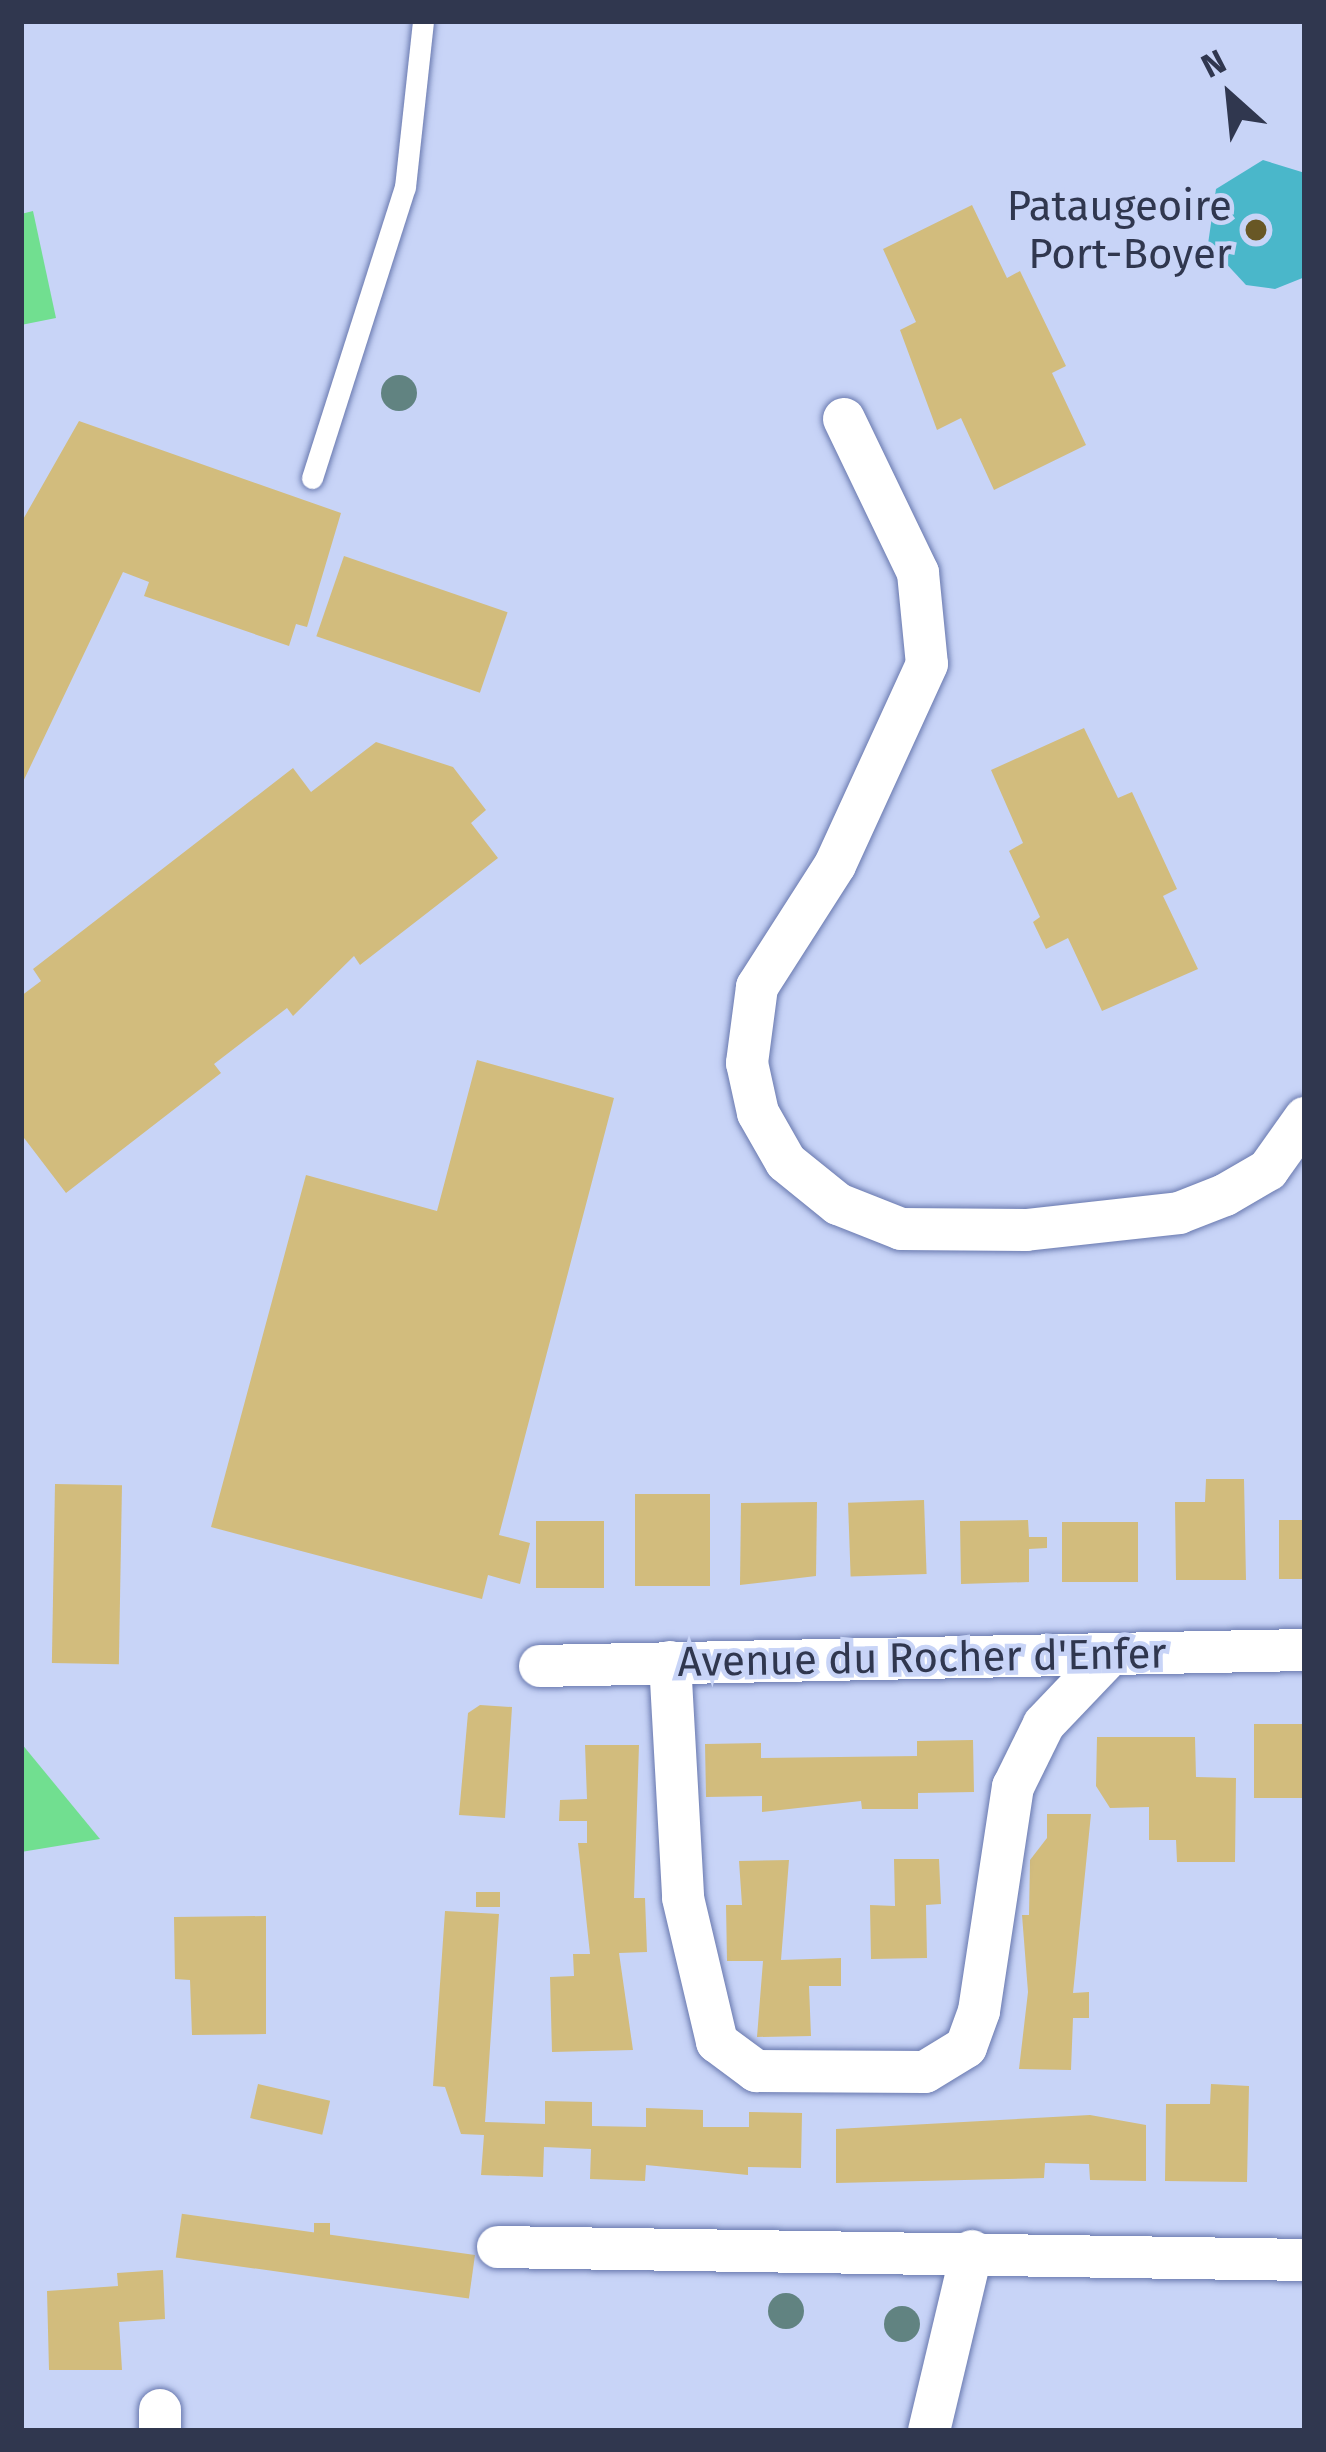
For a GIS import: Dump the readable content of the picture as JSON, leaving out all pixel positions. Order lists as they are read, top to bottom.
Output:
{
  "streets": {
    "street": ["Avenue du Rocher d'Enfer"]
  },
  "places": ["Pataugeoire Port-Boyer"],
  "north": "top left"
}
